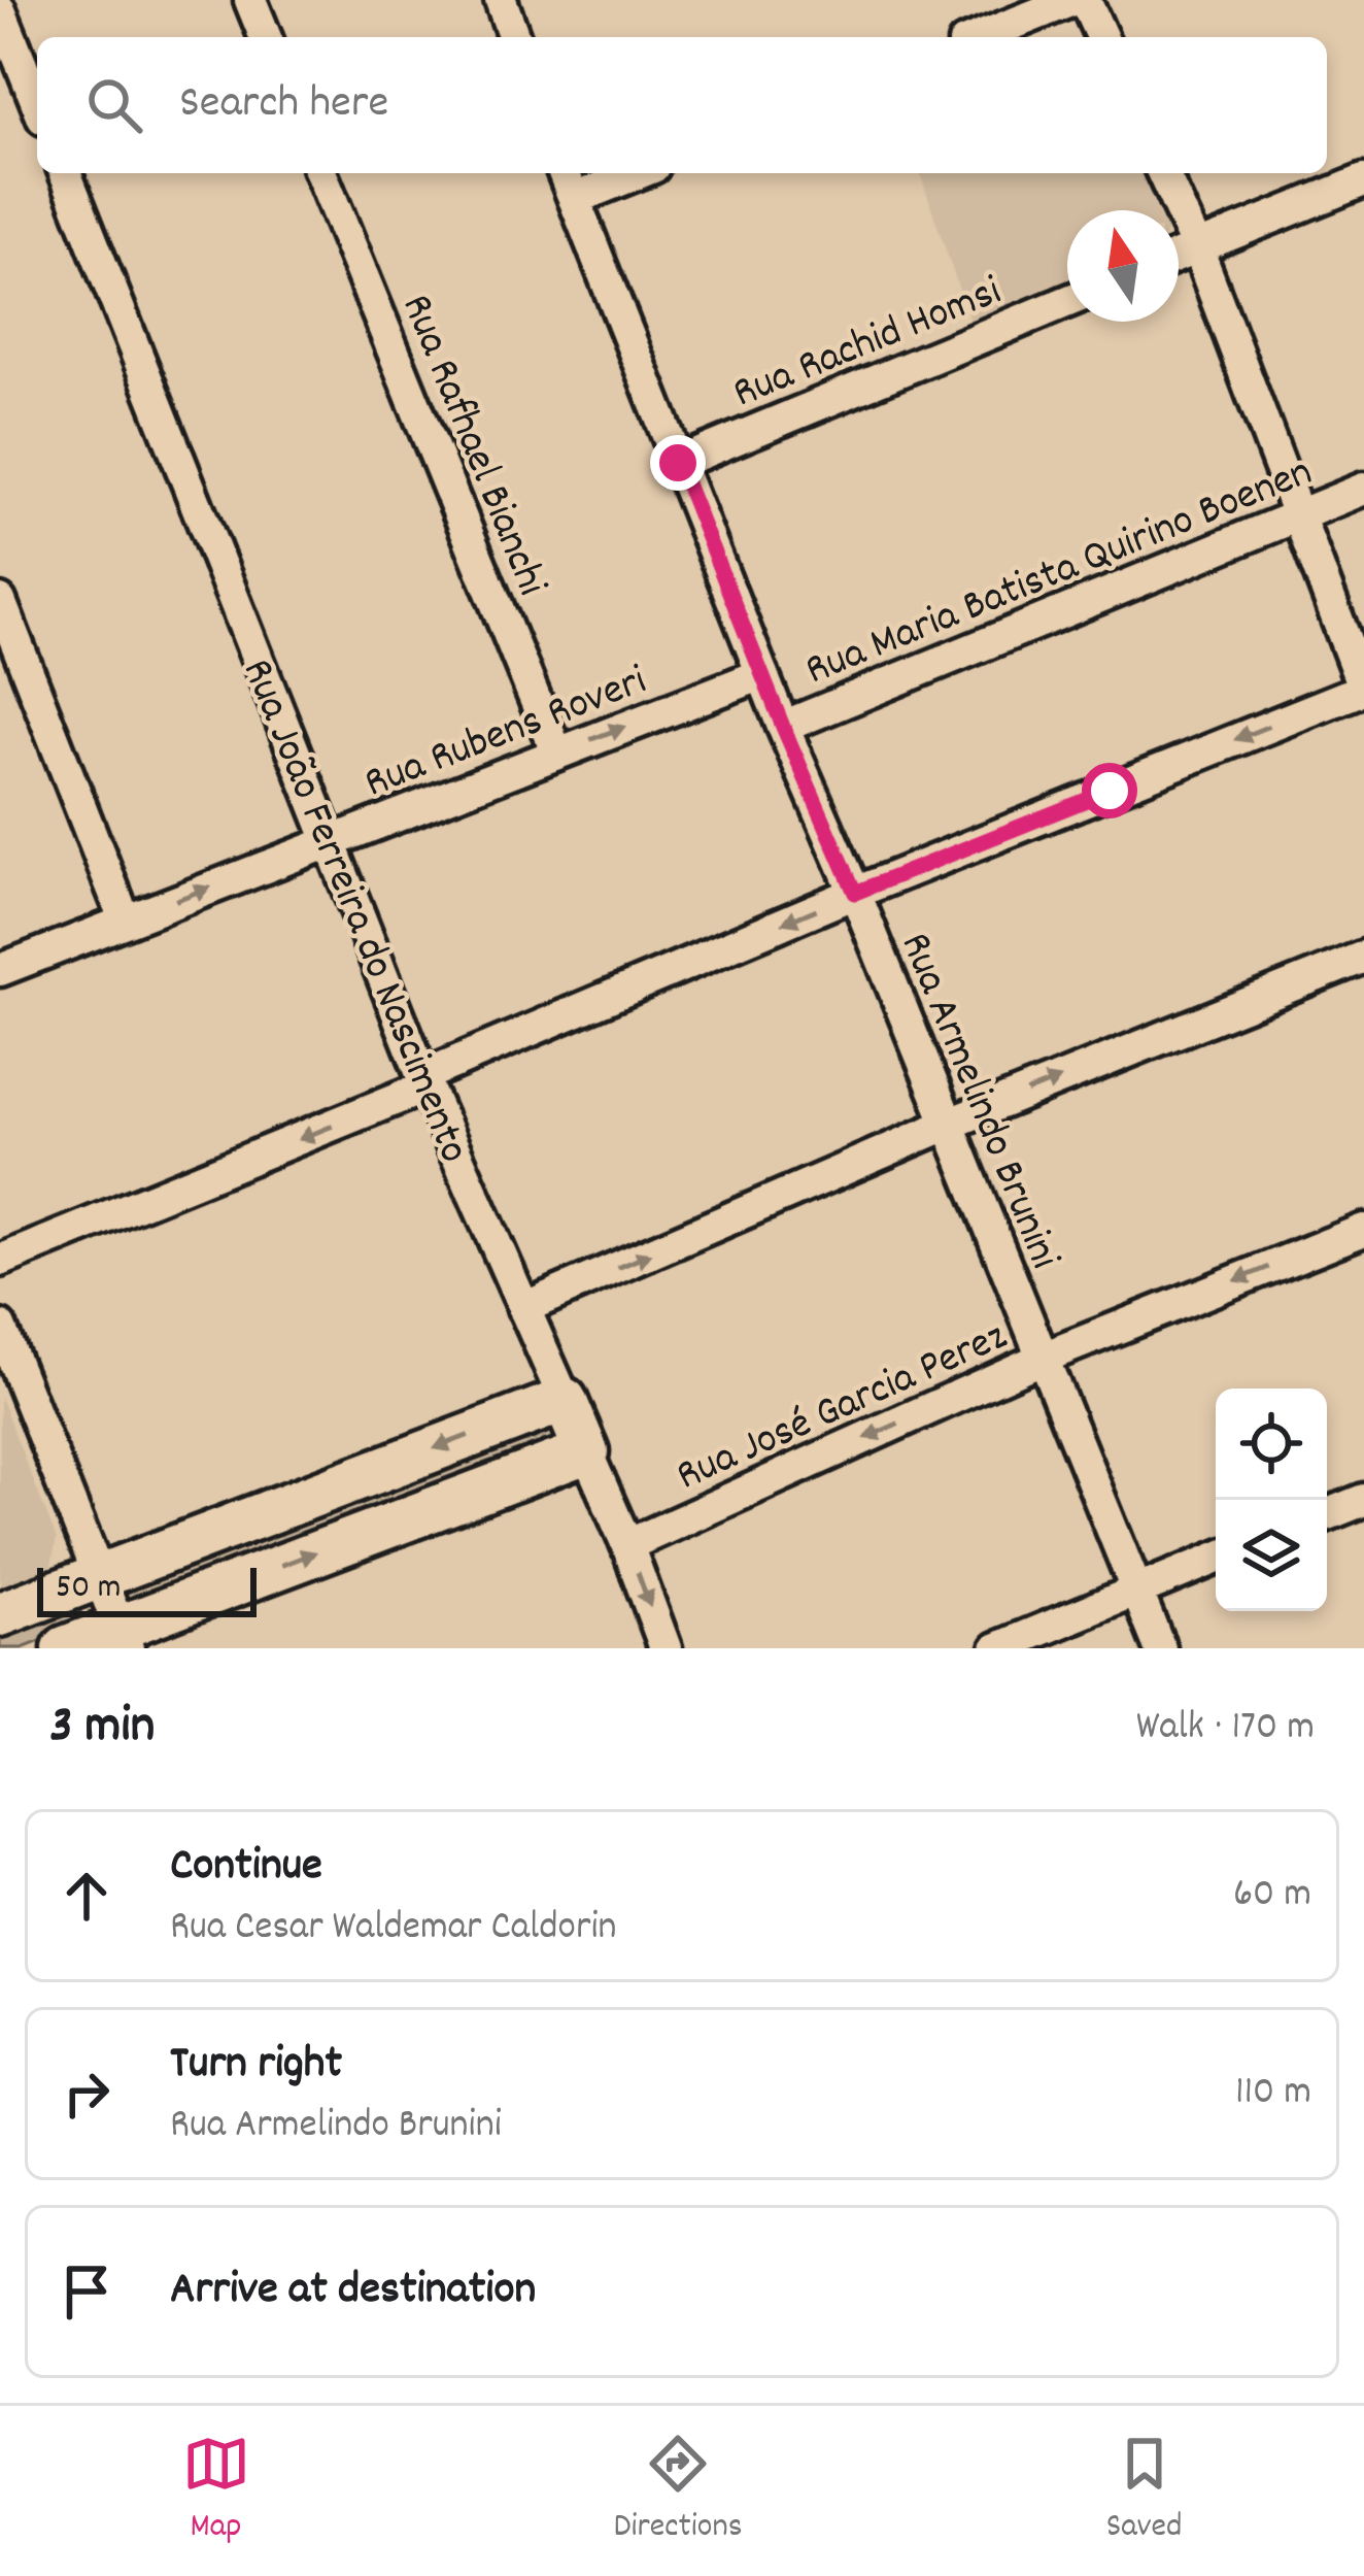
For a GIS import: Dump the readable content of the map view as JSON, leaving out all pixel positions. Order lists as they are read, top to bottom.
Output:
{
  "streets": {
    "street": [
      "Rua Rachid Homsi",
      "Rua Rafhael Bianchi",
      "Rua Maria Batista Quirino Boenen",
      "Rua Rubens Roveri",
      "Rua João Ferreira do Nascimento",
      "Rua Armelindo Brunini",
      "Rua José Garcia Perez"
    ]
  },
  "crossings": [
    ["Rua Rachid Homsi", "Rua Armelindo Brunini"],
    ["Rua Rafhael Bianchi", "Rua Rubens Roveri"],
    ["Rua Maria Batista Quirino Boenen", "Rua Armelindo Brunini"],
    ["Rua Rubens Roveri", "Rua João Ferreira do Nascimento"],
    ["Rua Rubens Roveri", "Rua Armelindo Brunini"],
    ["Rua João Ferreira do Nascimento", "Rua José Garcia Perez"],
    ["Rua Armelindo Brunini", "Rua José Garcia Perez"]
  ],
  "scale_bar": "50 m",
  "north": "top",
  "page": {
    "search": "Search here",
    "scale": "50 m",
    "heading": ["3 min", "Walk · 170 m"],
    "list": [
      ["Continue", "Rua Cesar Waldemar Caldorin", "60 m"],
      ["Turn right", "Rua Armelindo Brunini", "110 m"],
      "Arrive at destination"
    ],
    "nav": ["Map", "Directions", "Saved"]
  }
}
